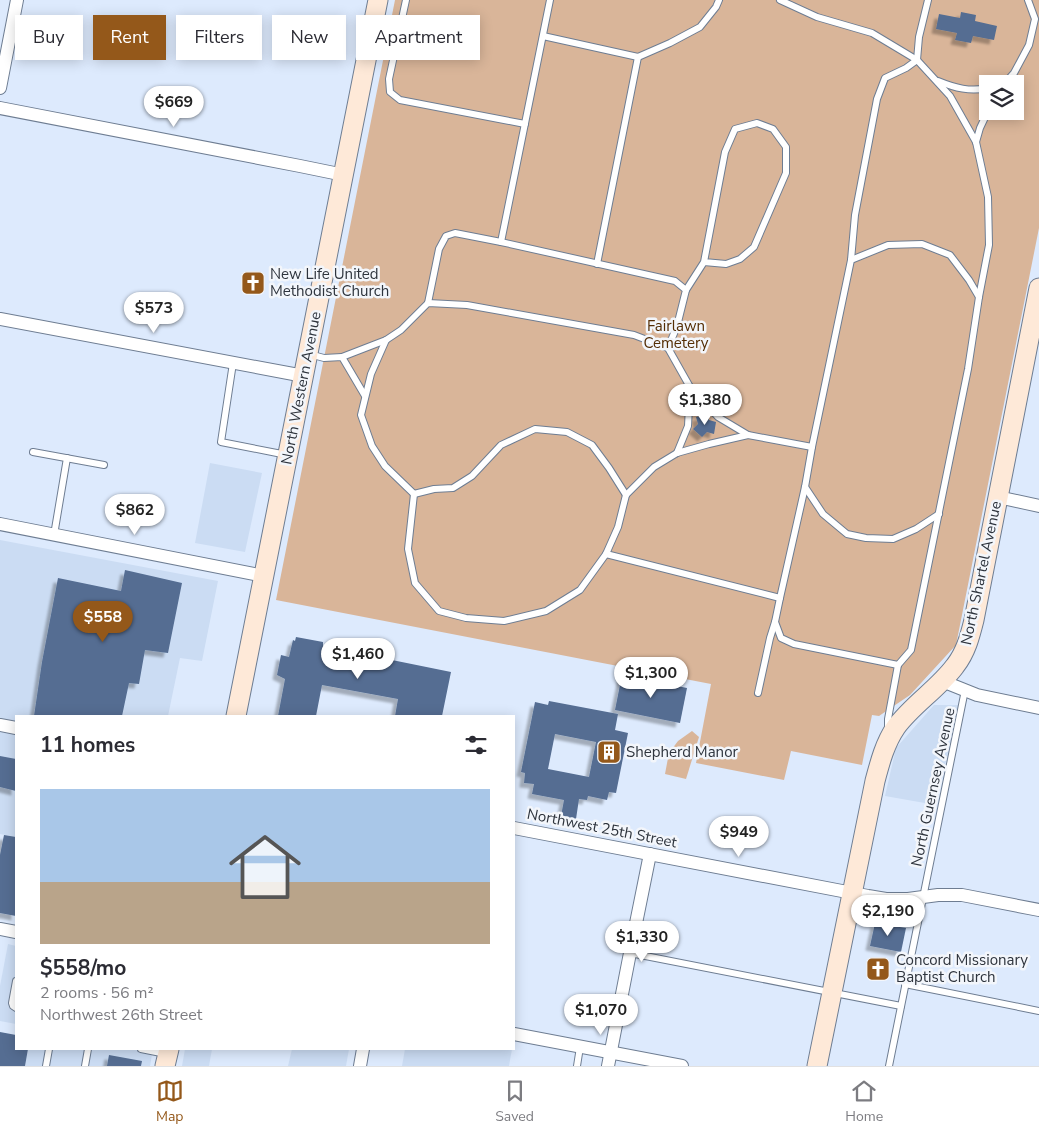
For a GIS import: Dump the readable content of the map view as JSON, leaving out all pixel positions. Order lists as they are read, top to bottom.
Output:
{
  "streets": {
    "street": ["North Western Avenue", "North Shartel Avenue", "Northwest 25th Street"],
    "lane": ["North Guernsey Avenue"]
  },
  "crossings": [
    ["North Shartel Avenue", "Northwest 25th Street"],
    ["North Guernsey Avenue", "Northwest 25th Street"]
  ],
  "parks": ["Fairlawn Cemetery"],
  "places": {
    "church": ["New Life United Methodist Church", "Concord Missionary Baptist Church"],
    "building": ["Shepherd Manor"]
  },
  "page": {
    "chip": [
      "Buy",
      "Rent",
      "Filters",
      "New",
      "Apartment"
    ],
    "price": [
      "$669",
      "$573",
      "$1,380",
      "$862",
      "$558",
      "$1,460",
      "$1,300",
      "$949",
      "$2,190",
      "$1,330",
      "$1,070"
    ],
    "heading": "11 homes",
    "list": [
      {
        "name": "$558/mo",
        "note": "2 rooms · 56 m² · Northwest 26th Street"
      }
    ],
    "tabs": ["Map", "Saved", "Home"]
  }
}
